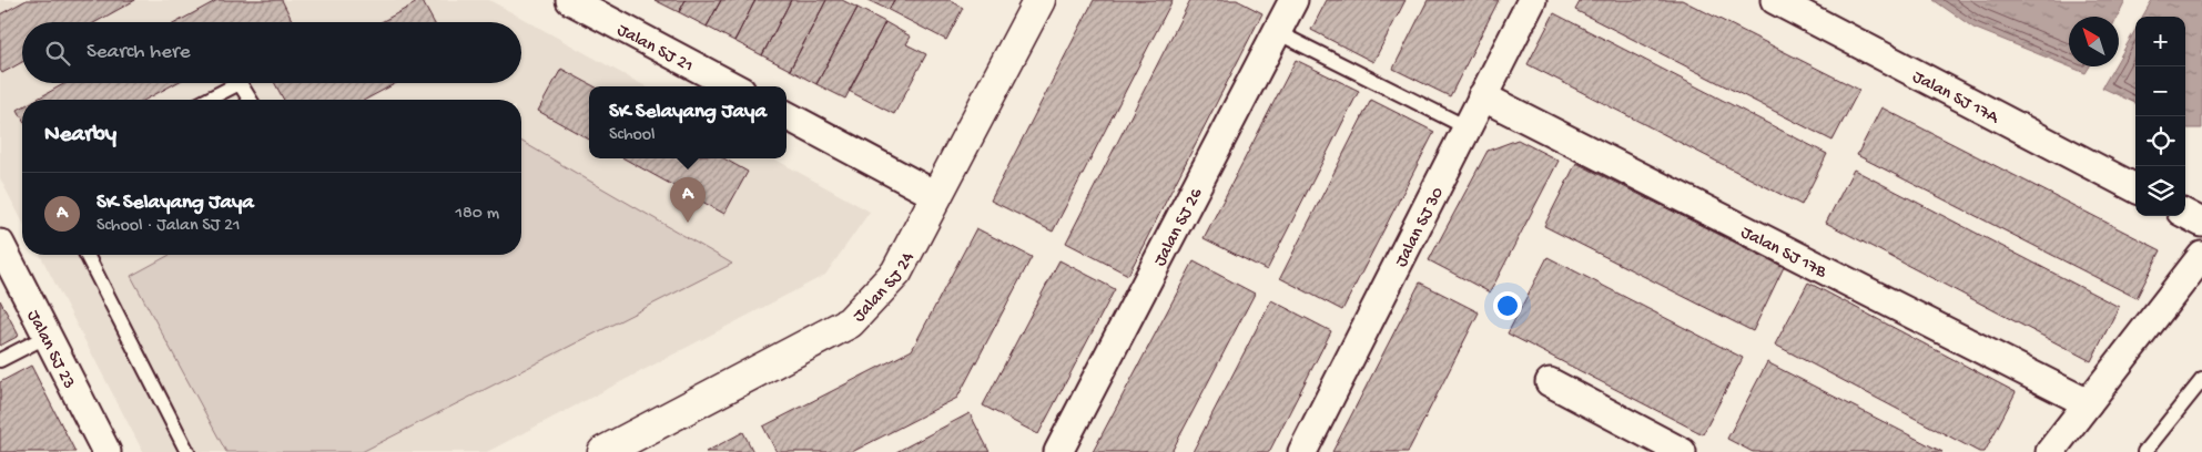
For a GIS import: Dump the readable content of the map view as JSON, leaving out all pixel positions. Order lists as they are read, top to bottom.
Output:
{
  "streets": {
    "street": [
      "Jalan SJ 21",
      "Jalan SJ 17A",
      "Jalan SJ 26",
      "Jalan SJ 30",
      "Jalan SJ 17B",
      "Jalan SJ 24",
      "Jalan SJ 23"
    ]
  },
  "crossings": [
    ["Jalan SJ 30", "Jalan SJ 17B"]
  ],
  "north": "top left",
  "page": {
    "map_buttons": ["+", "−"],
    "search": "Search here",
    "popup": ["SK Selayang Jaya", "School"],
    "heading": "Nearby",
    "list": [
      {
        "mark": "A",
        "name": "SK Selayang Jaya",
        "note": "School · Jalan SJ 21",
        "value": "180 m"
      }
    ],
    "pins": "A"
  }
}
